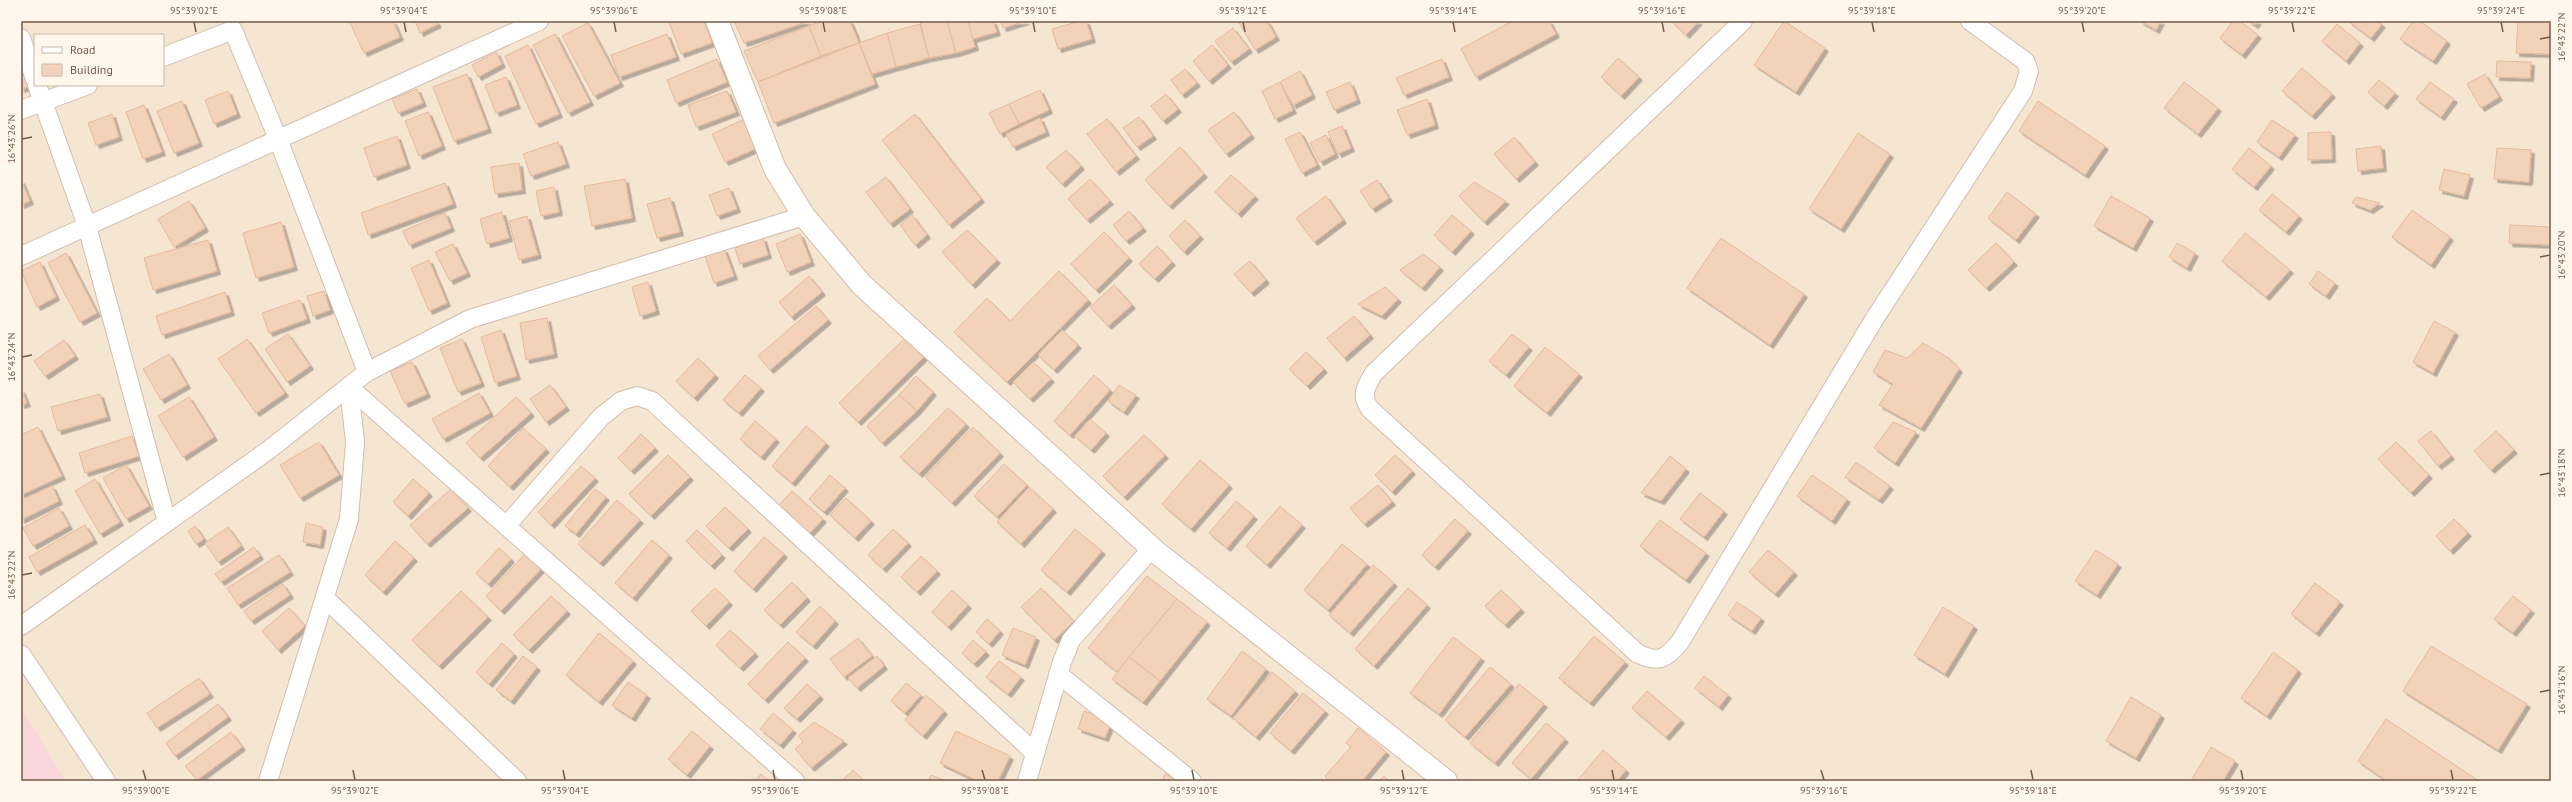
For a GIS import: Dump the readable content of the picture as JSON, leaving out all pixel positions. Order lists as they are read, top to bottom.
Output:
{
  "legend": ["Road", "Building"],
  "coordinates": [
    "95°39'02\"E",
    "95°39'04\"E",
    "95°39'06\"E",
    "95°39'08\"E",
    "95°39'10\"E",
    "95°39'12\"E",
    "95°39'14\"E",
    "95°39'16\"E",
    "95°39'18\"E",
    "95°39'20\"E",
    "95°39'22\"E",
    "95°39'24\"E",
    "16°43'22\"N",
    "16°43'26\"N",
    "16°43'20\"N",
    "16°43'24\"N",
    "16°43'18\"N",
    "16°43'16\"N",
    "95°39'00\"E"
  ]
}
